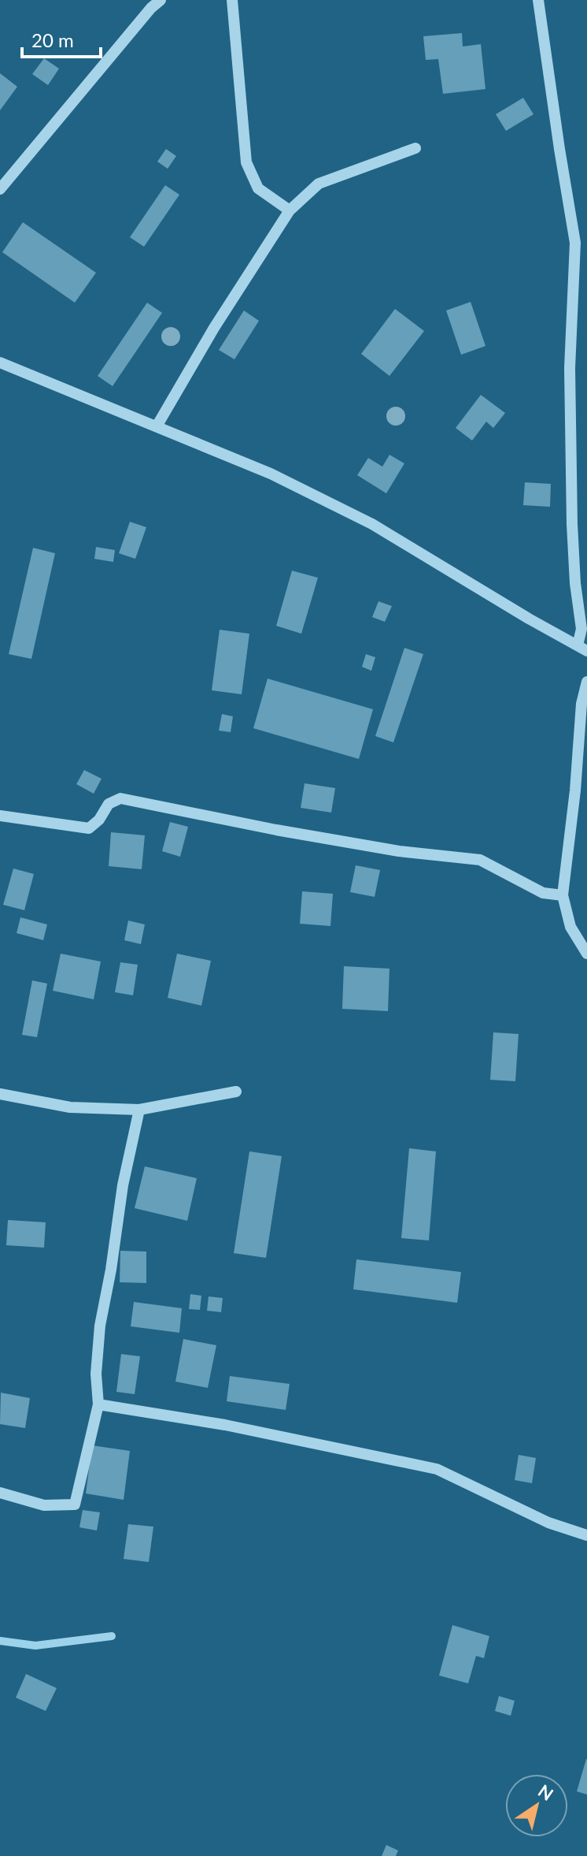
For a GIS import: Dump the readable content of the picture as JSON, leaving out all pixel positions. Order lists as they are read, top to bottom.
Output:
{
  "scale_bar": "20 m",
  "north": "top right"
}
